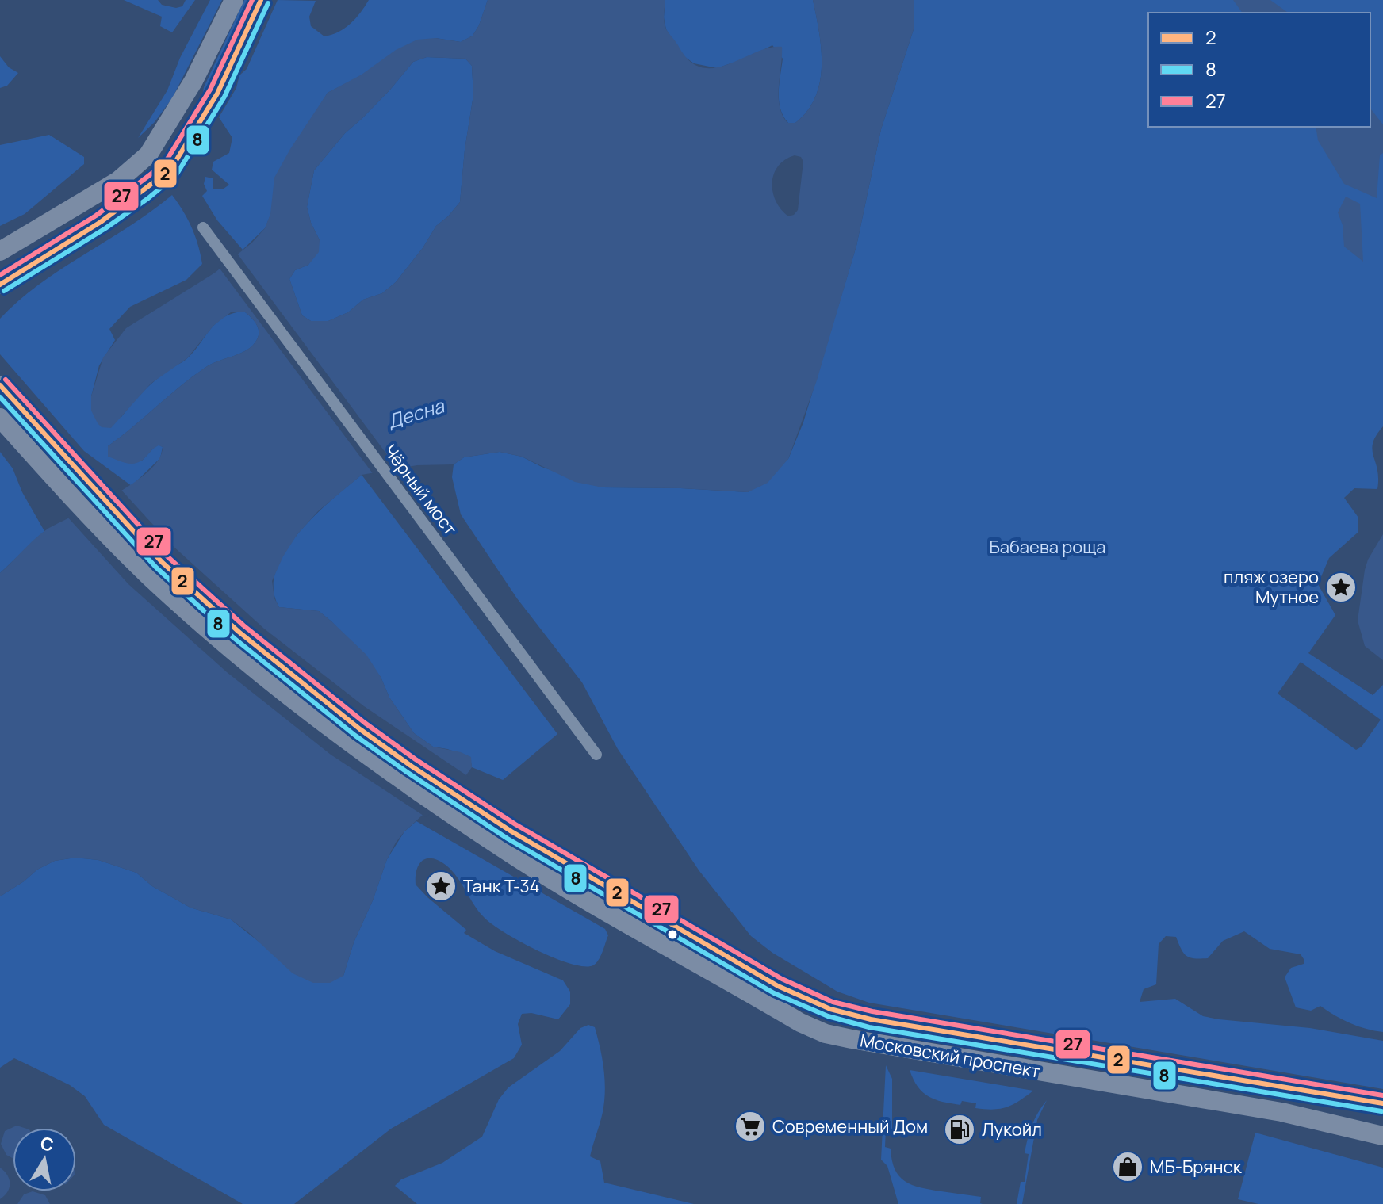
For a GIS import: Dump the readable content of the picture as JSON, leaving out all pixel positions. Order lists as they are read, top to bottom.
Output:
{
  "streets": {
    "main road": ["Московский проспект"],
    "street": ["Чёрный мост"]
  },
  "water": ["Десна"],
  "parks": ["Бабаева роща"],
  "places": {
    "place": ["пляж озеро Мутное", "Танк Т-34"],
    "supermarket": ["Современный Дом"],
    "fuel station": ["Лукойл"],
    "shop": ["МБ-Брянск"]
  },
  "lines": ["transit line 2", "transit line 27", "transit line 8"],
  "legend": ["2", "8", "27"],
  "north": "top"
}
